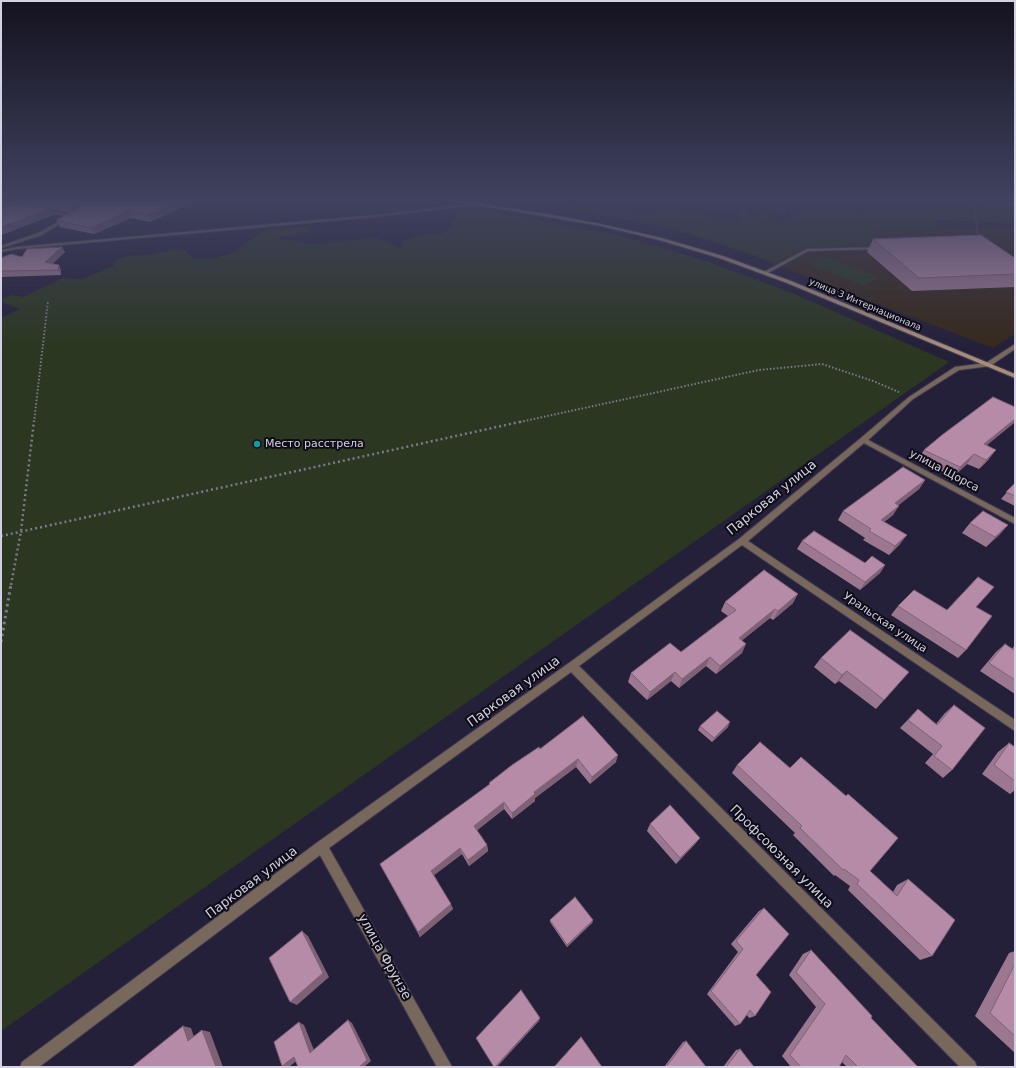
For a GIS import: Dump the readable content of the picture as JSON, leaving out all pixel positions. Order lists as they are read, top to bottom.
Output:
{
  "streets": {
    "main road": ["улица 3 Интернационала"],
    "street": [
      "улица Щорса",
      "Парковая улица",
      "Уральская улица",
      "Профсоюзная улица",
      "улица Фрунзе"
    ]
  },
  "crossings": [
    ["улица 3 Интернационала", "Парковая улица"],
    ["улица Щорса", "Парковая улица"],
    ["Парковая улица", "Уральская улица"],
    ["Парковая улица", "Профсоюзная улица"],
    ["Парковая улица", "улица Фрунзе"]
  ],
  "places": ["Место расстрела"]
}
